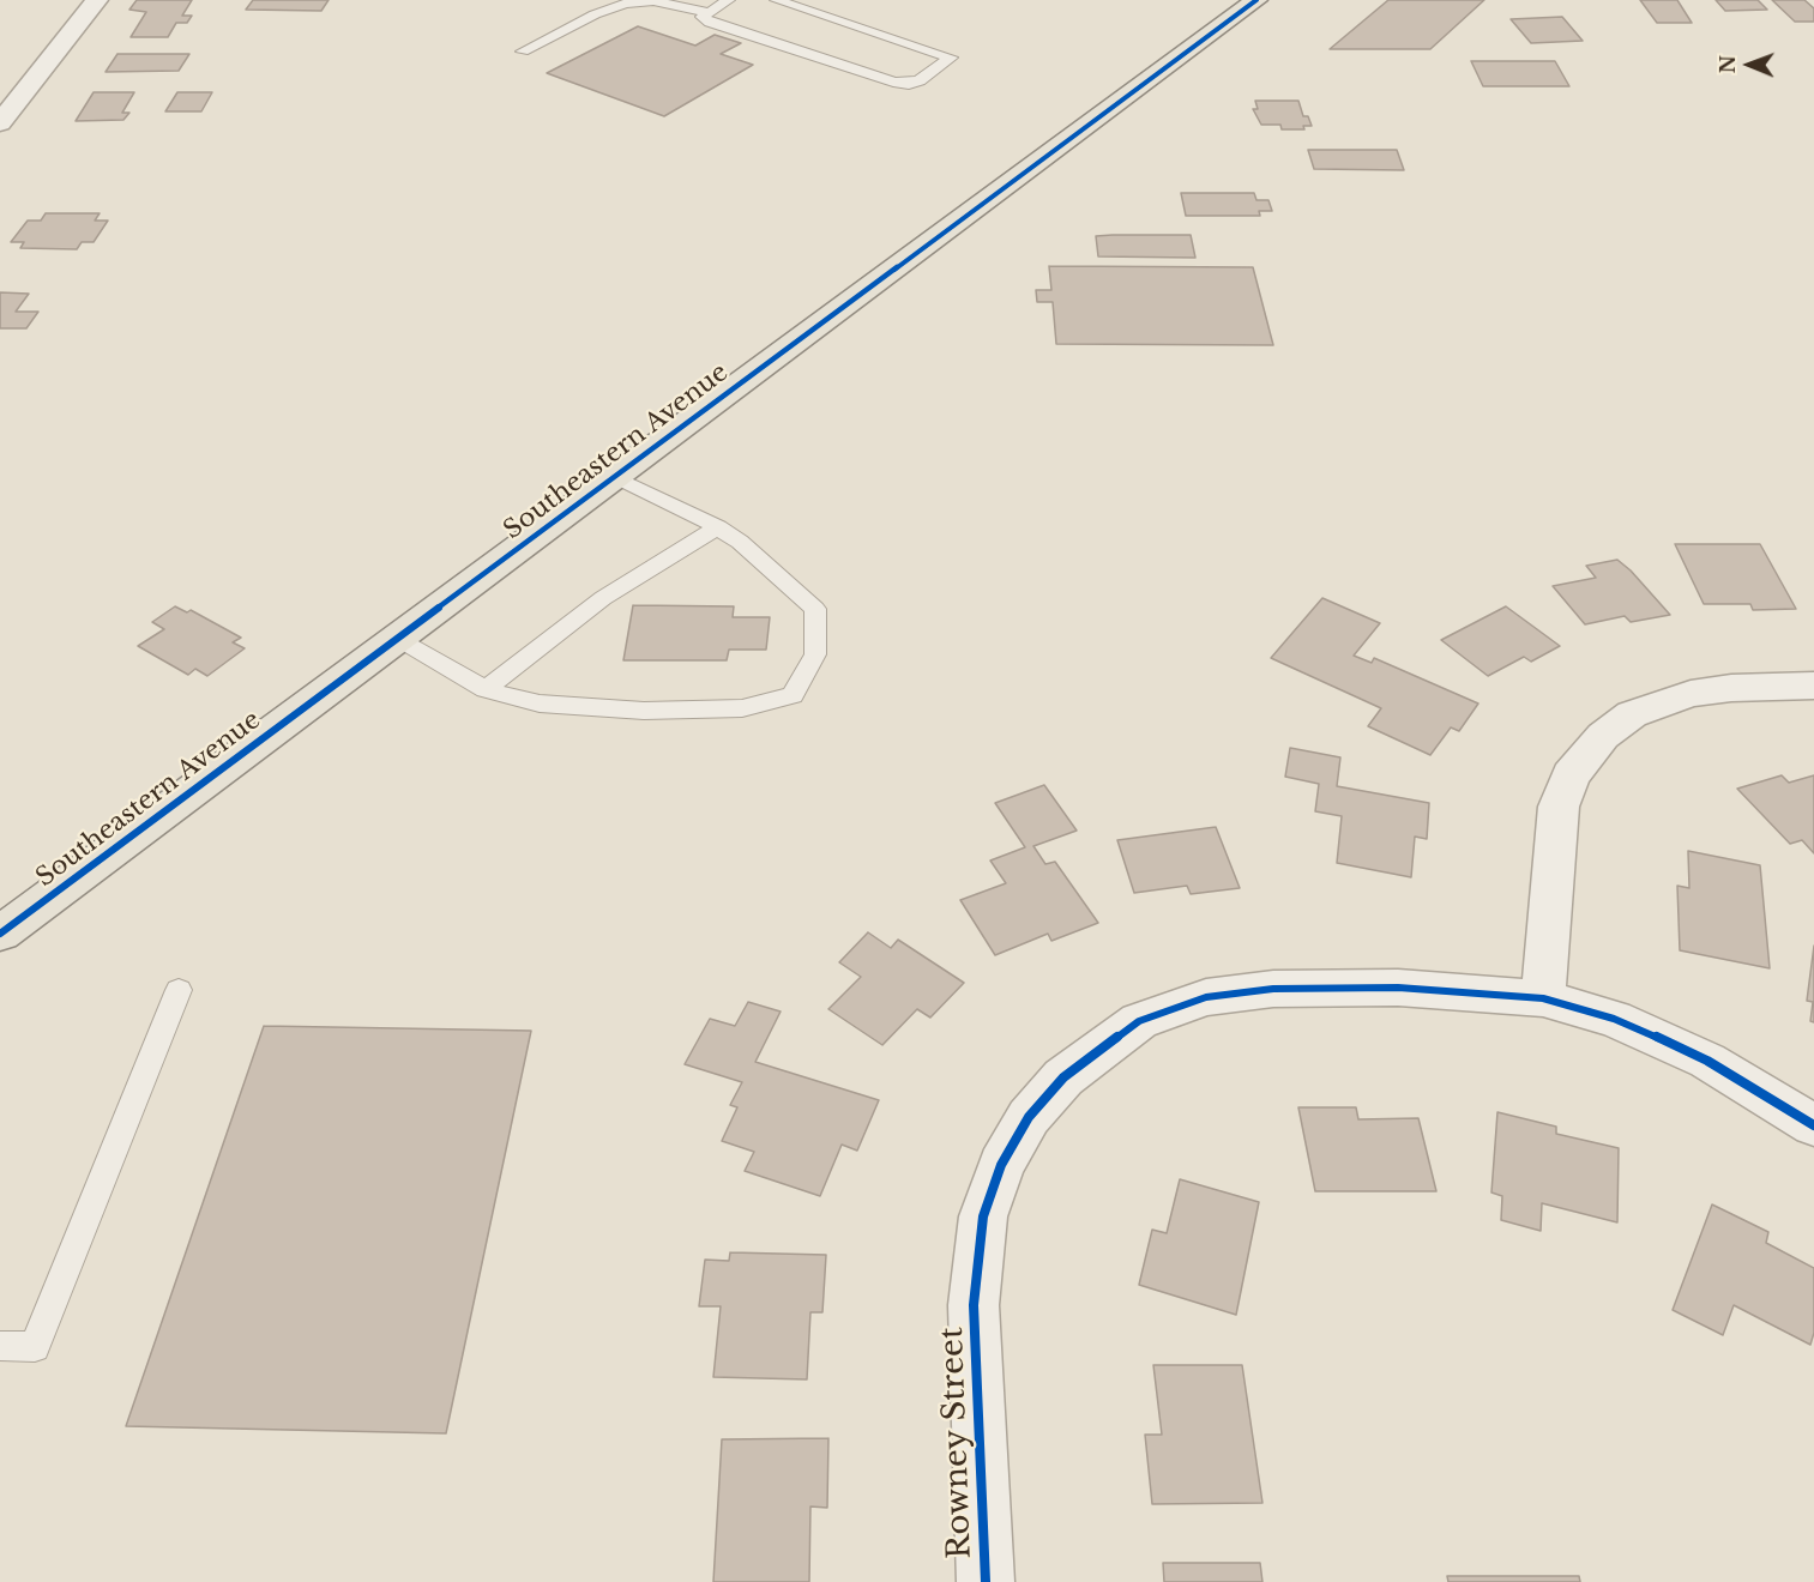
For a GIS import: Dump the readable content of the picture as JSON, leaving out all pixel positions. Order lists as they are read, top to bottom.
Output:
{
  "streets": {
    "main road": ["Southeastern Avenue"],
    "street": ["Rowney Street"]
  },
  "north": "left"
}
